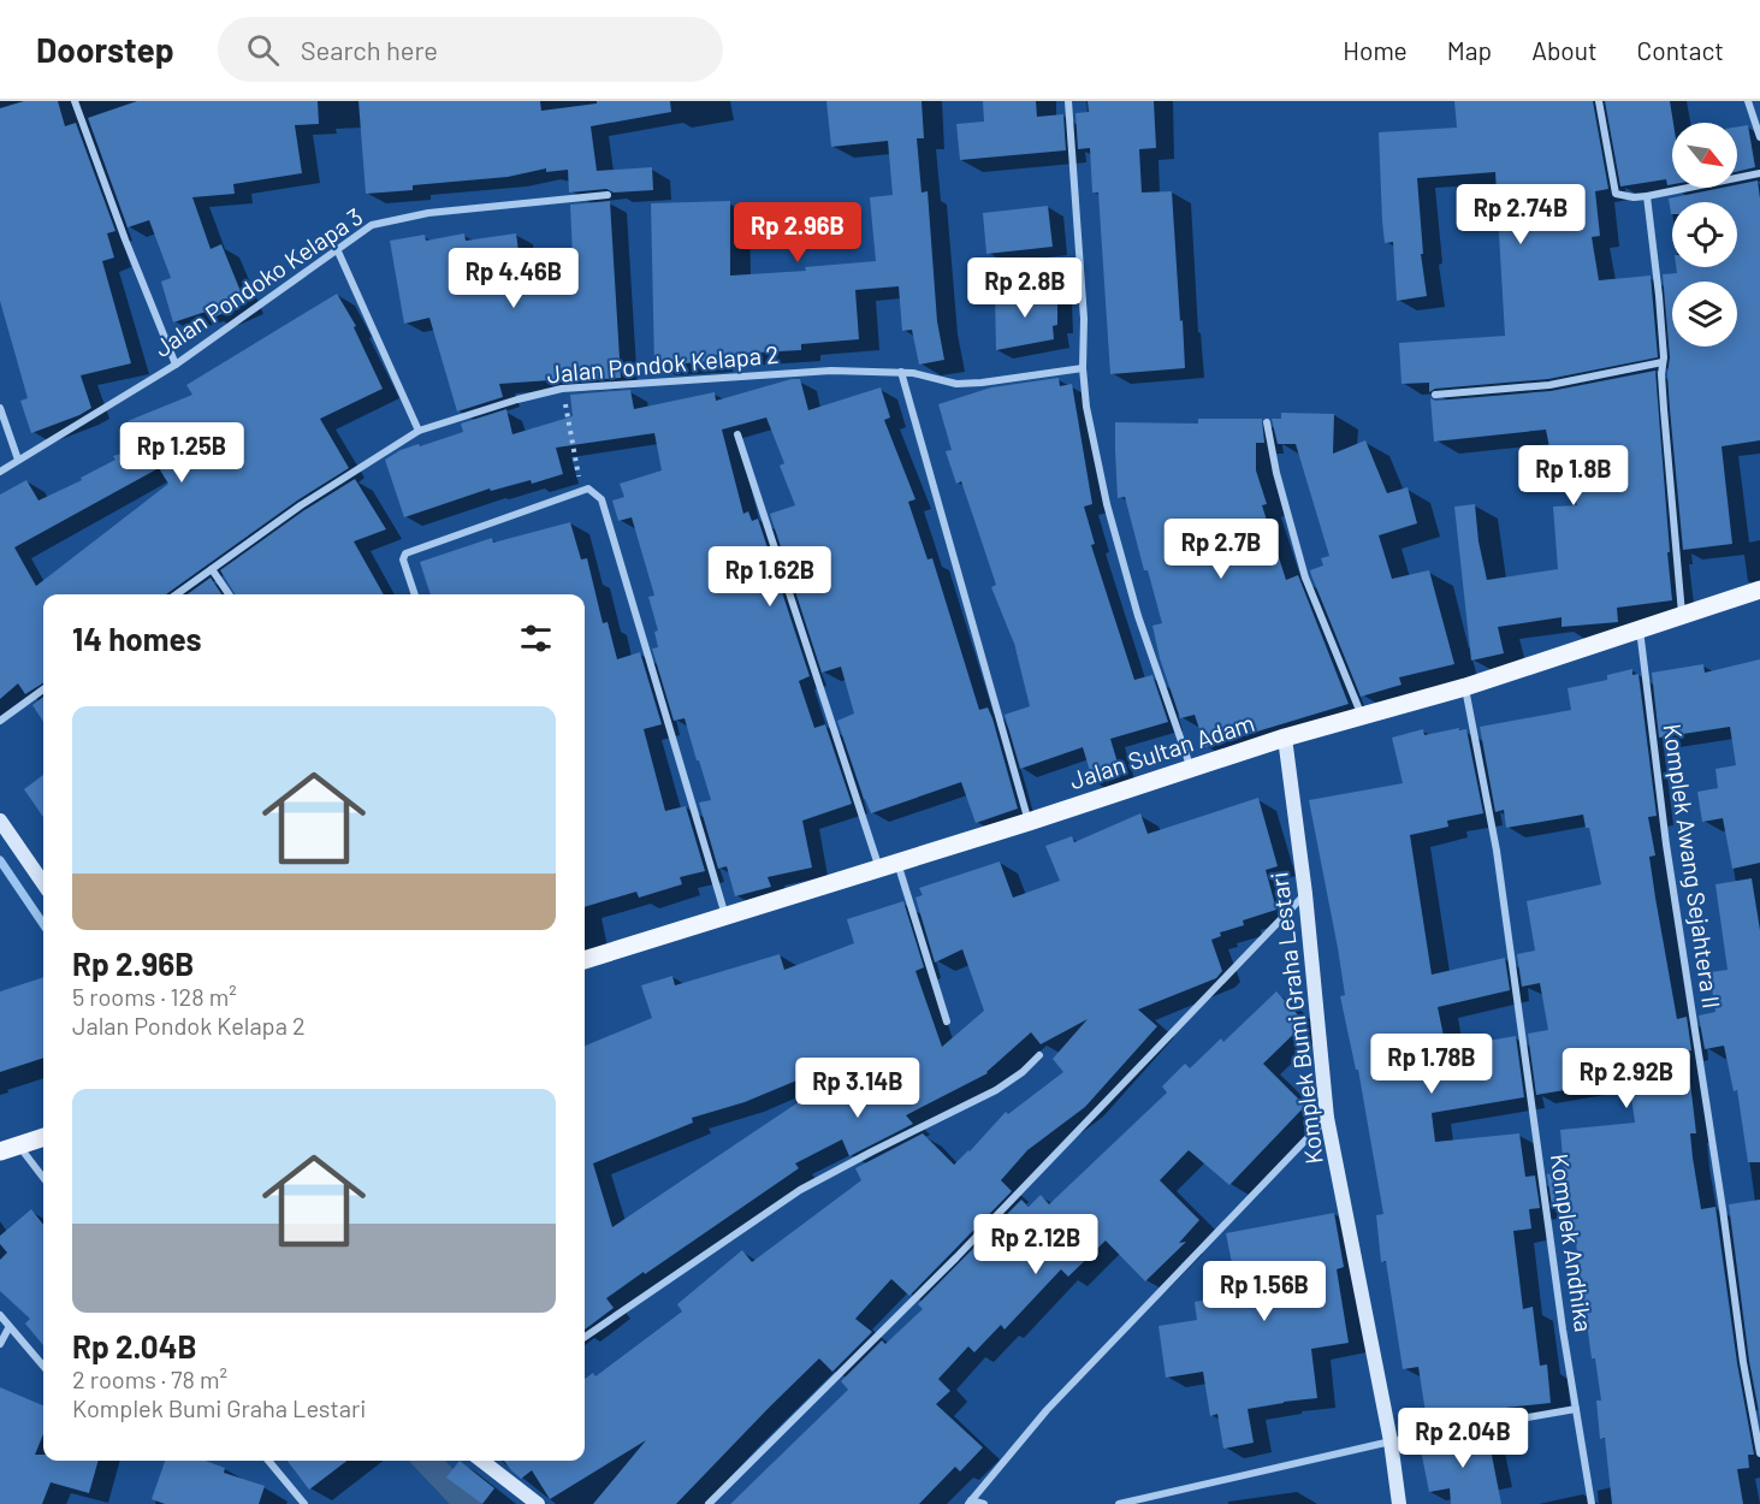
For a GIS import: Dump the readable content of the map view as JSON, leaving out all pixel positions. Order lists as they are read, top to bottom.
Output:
{
  "streets": {
    "main road": ["Jalan Sultan Adam"],
    "street": [
      "Jalan Pondoko Kelapa 3",
      "Jalan Pondok Kelapa 2",
      "Komplek Awang Sejahtera II",
      "Komplek Bumi Graha Lestari",
      "Komplek Andhika"
    ]
  },
  "crossings": [
    ["Jalan Sultan Adam", "Komplek Awang Sejahtera II"],
    ["Jalan Sultan Adam", "Komplek Bumi Graha Lestari"],
    ["Jalan Sultan Adam", "Komplek Andhika"]
  ],
  "north": "bottom right",
  "page": {
    "header": "Doorstep",
    "search": "Search here",
    "nav": [
      "Home",
      "Map",
      "About",
      "Contact"
    ],
    "price": [
      "Rp 2.74B",
      "Rp 2.96B",
      "Rp 4.46B",
      "Rp 2.8B",
      "Rp 1.25B",
      "Rp 1.8B",
      "Rp 2.7B",
      "Rp 1.62B",
      "Rp 1.78B",
      "Rp 2.92B",
      "Rp 3.14B",
      "Rp 2.12B",
      "Rp 1.56B",
      "Rp 2.04B"
    ],
    "heading": "14 homes",
    "list": [
      {
        "name": "Rp 2.96B",
        "note": "5 rooms · 128 m² · Jalan Pondok Kelapa 2"
      },
      {
        "name": "Rp 2.04B",
        "note": "2 rooms · 78 m² · Komplek Bumi Graha Lestari"
      }
    ]
  }
}
